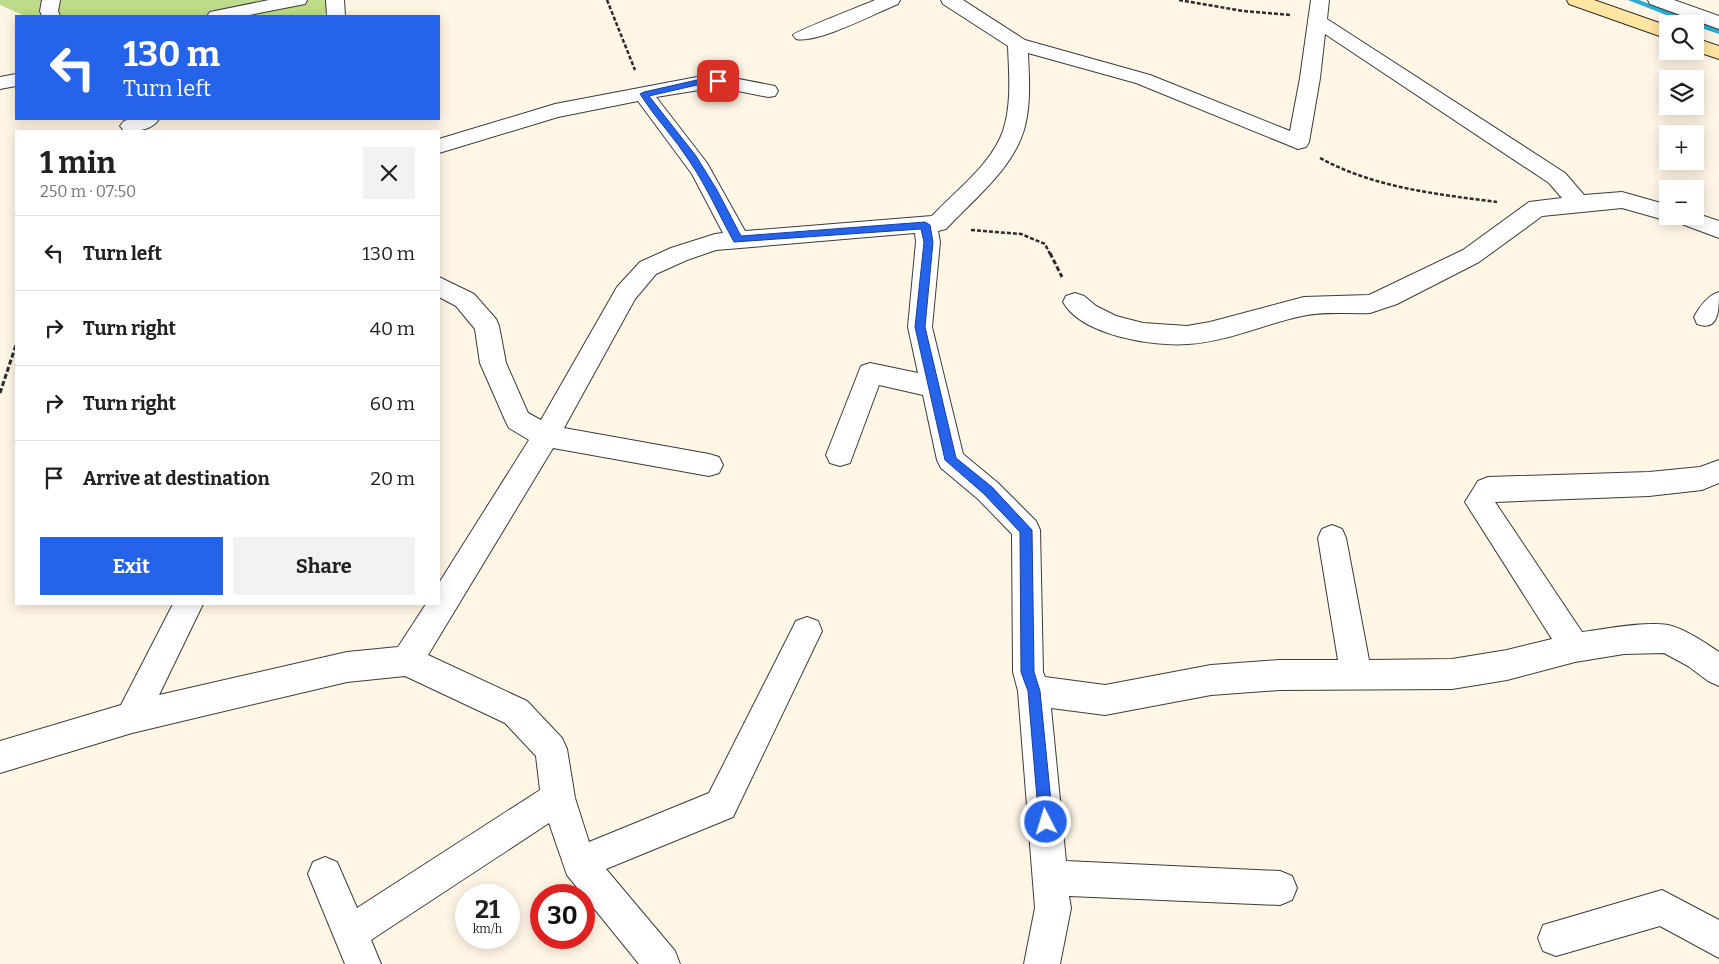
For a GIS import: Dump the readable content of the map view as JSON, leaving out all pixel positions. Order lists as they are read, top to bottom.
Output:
{
  "page": {
    "map_buttons": ["+", "−"],
    "turn": ["130 m", "Turn left"],
    "heading": ["1 min", "250 m · 07:50"],
    "list": [
      {
        "name": "Turn left",
        "value": "130 m"
      },
      {
        "name": "Turn right",
        "value": "40 m"
      },
      {
        "name": "Turn right",
        "value": "60 m"
      },
      {
        "name": "Arrive at destination",
        "value": "20 m"
      }
    ],
    "buttons": ["Exit", "Share"],
    "speed": "21 km/h",
    "limit": "30"
  }
}
